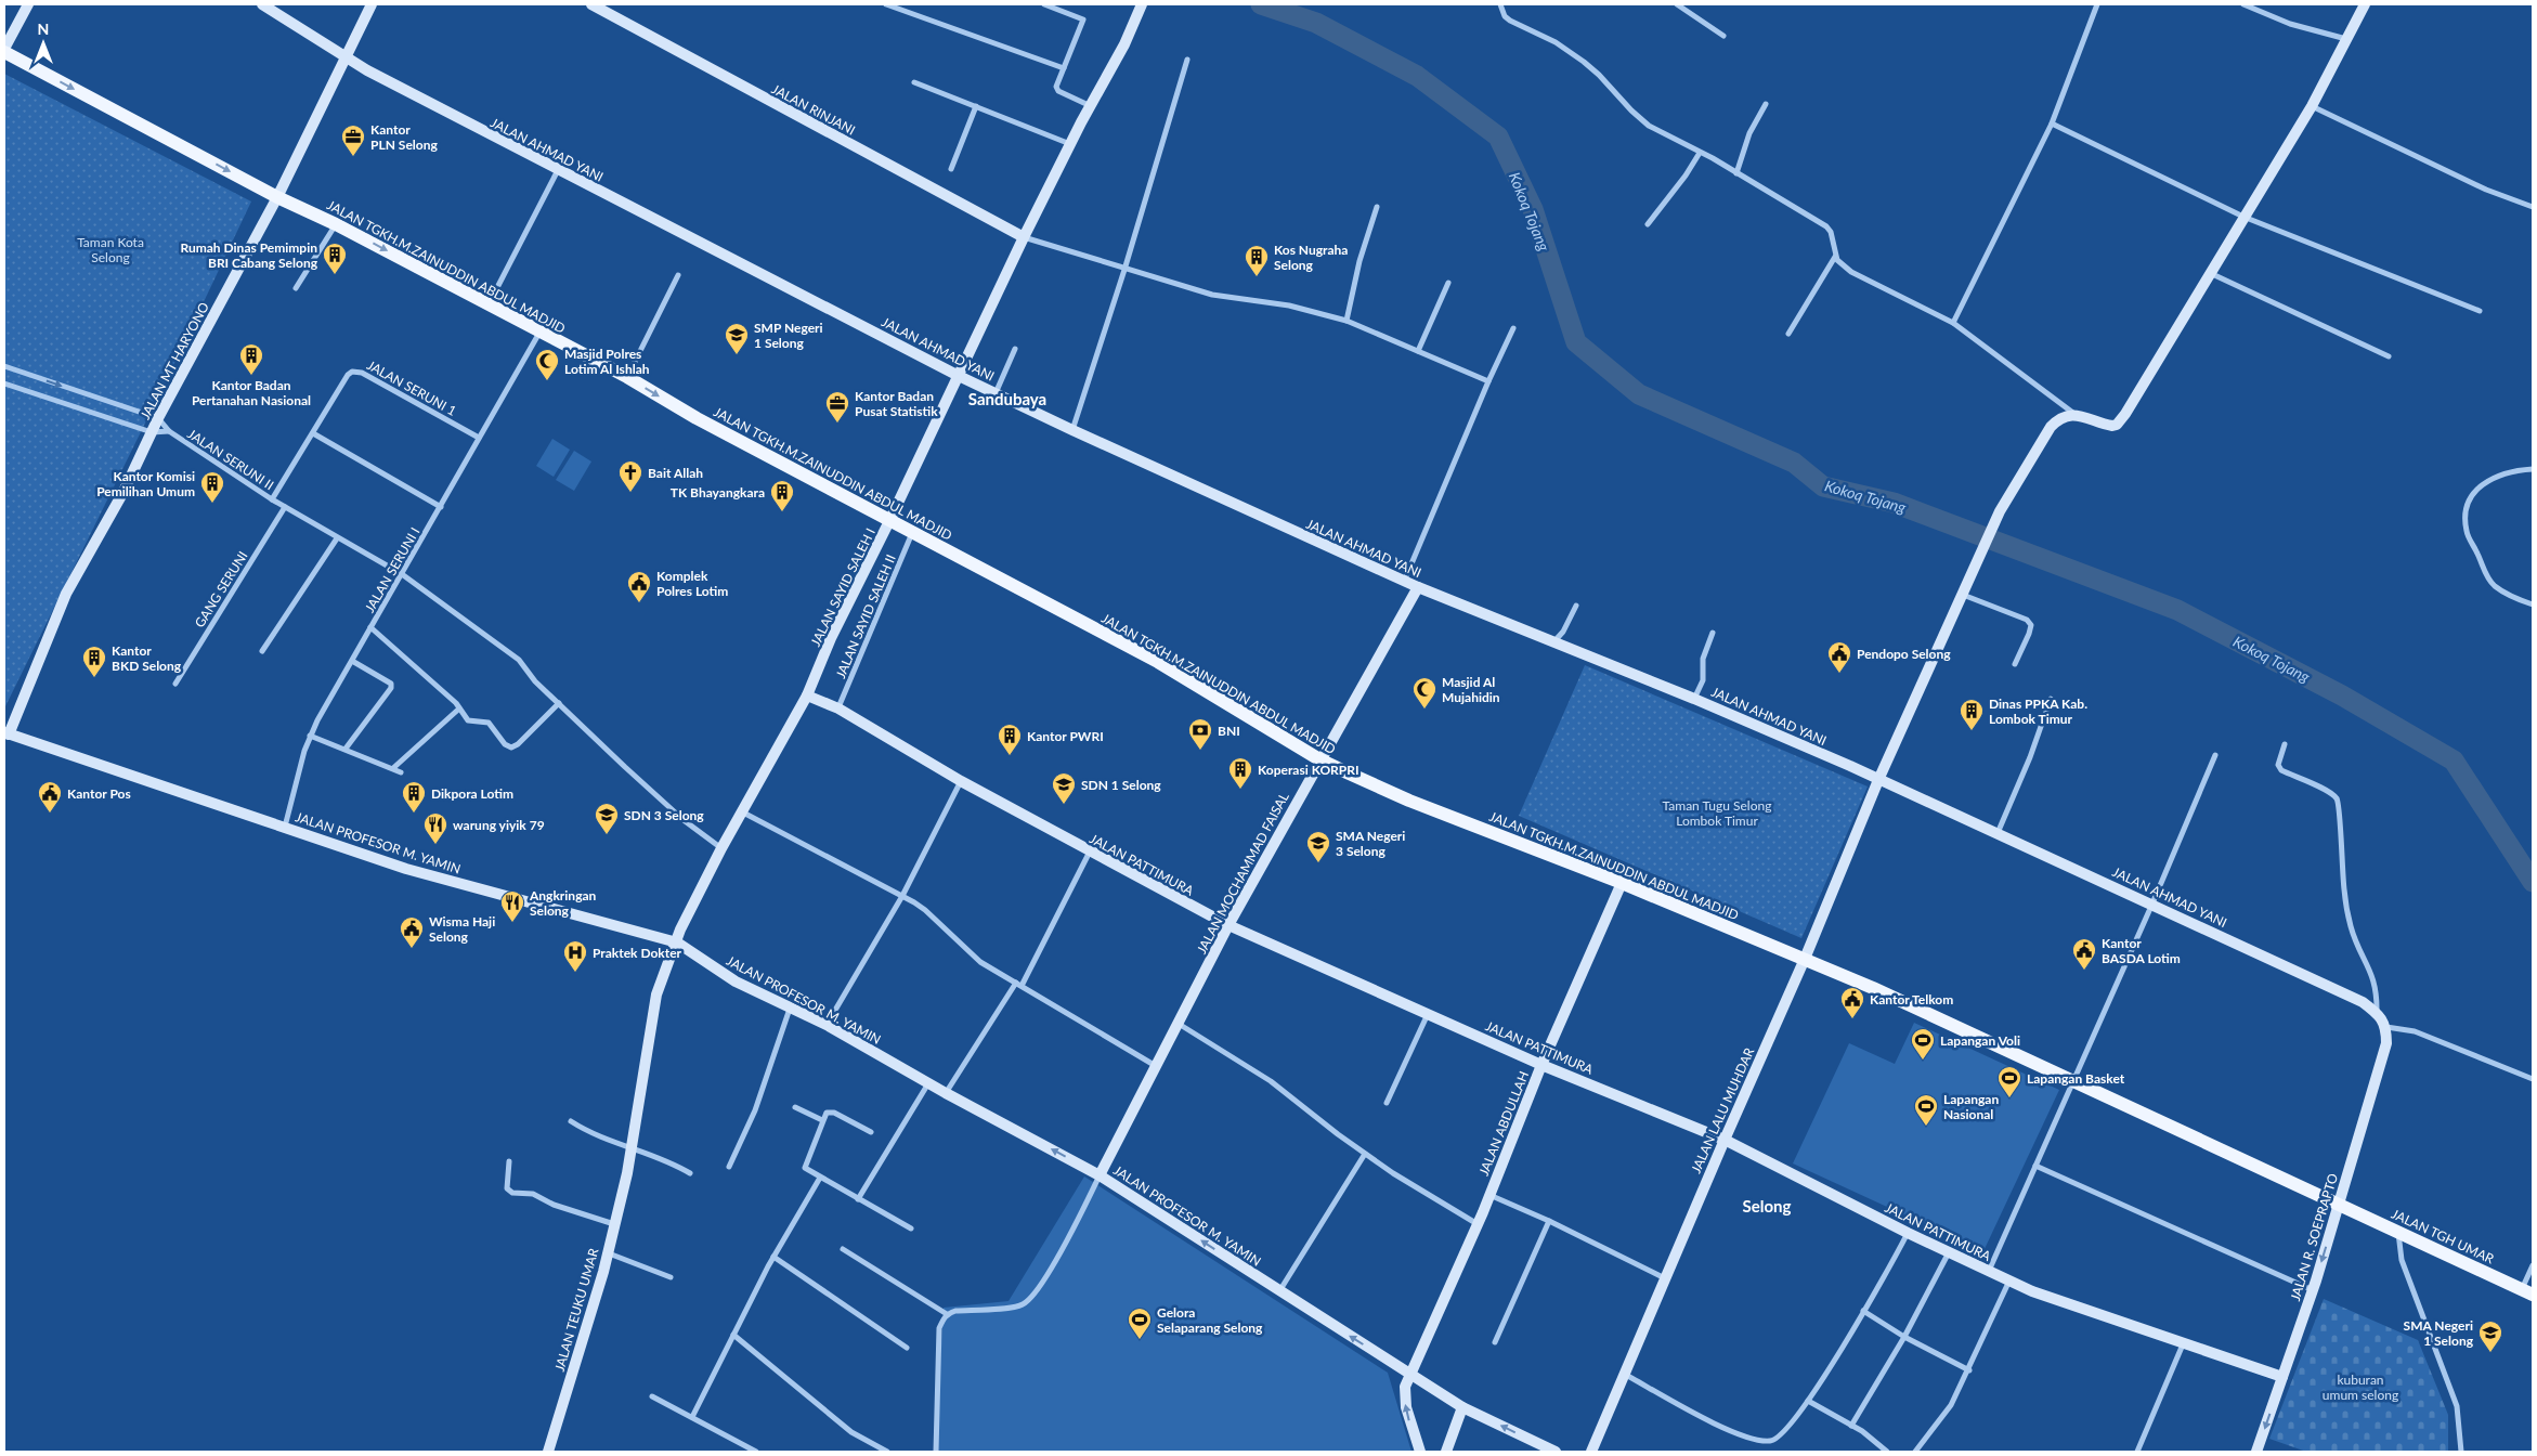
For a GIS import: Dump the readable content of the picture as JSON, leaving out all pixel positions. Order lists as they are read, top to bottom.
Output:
{
  "streets": {
    "main road": ["JALAN TGKH.M.ZAINUDDIN ABDUL MADJID", "JALAN TGH UMAR"],
    "street": [
      "JALAN RINJANI",
      "JALAN AHMAD YANI",
      "JALAN MT HARYONO",
      "JALAN SERUNI 1",
      "JALAN SERUNI II",
      "JALAN SERUNI I",
      "JALAN SAYID SALEH I",
      "GANG SERUNI",
      "JALAN SAYID SALEH II",
      "JALAN PROFESOR M. YAMIN",
      "JALAN PATTIMURA",
      "JALAN MOCHAMMAD FAISAL",
      "JALAN LALU MUHDAR",
      "JALAN ABDULLAH",
      "JALAN R. SOEPRAPTO",
      "JALAN TEUKU UMAR"
    ]
  },
  "crossings": [
    ["JALAN RINJANI", "JALAN SAYID SALEH I"],
    ["JALAN AHMAD YANI", "JALAN MT HARYONO"],
    ["JALAN AHMAD YANI", "JALAN SAYID SALEH I"],
    ["JALAN AHMAD YANI", "JALAN MOCHAMMAD FAISAL"],
    ["JALAN AHMAD YANI", "JALAN LALU MUHDAR"],
    ["JALAN AHMAD YANI", "JALAN R. SOEPRAPTO"],
    ["JALAN TGKH.M.ZAINUDDIN ABDUL MADJID", "JALAN MT HARYONO"],
    ["JALAN TGKH.M.ZAINUDDIN ABDUL MADJID", "JALAN SERUNI I"],
    ["JALAN TGKH.M.ZAINUDDIN ABDUL MADJID", "JALAN SAYID SALEH I"],
    ["JALAN TGKH.M.ZAINUDDIN ABDUL MADJID", "JALAN SAYID SALEH II"],
    ["JALAN TGKH.M.ZAINUDDIN ABDUL MADJID", "JALAN MOCHAMMAD FAISAL"],
    ["JALAN TGKH.M.ZAINUDDIN ABDUL MADJID", "JALAN LALU MUHDAR"],
    ["JALAN TGKH.M.ZAINUDDIN ABDUL MADJID", "JALAN ABDULLAH"],
    ["JALAN TGKH.M.ZAINUDDIN ABDUL MADJID", "JALAN TGH UMAR"],
    ["JALAN TGKH.M.ZAINUDDIN ABDUL MADJID", "JALAN R. SOEPRAPTO"],
    ["JALAN MT HARYONO", "JALAN SERUNI II"],
    ["JALAN MT HARYONO", "JALAN PROFESOR M. YAMIN"],
    ["JALAN SERUNI 1", "JALAN SERUNI II"],
    ["JALAN SERUNI 1", "JALAN SERUNI I"],
    ["JALAN SERUNI II", "JALAN SERUNI I"],
    ["JALAN SERUNI II", "JALAN SAYID SALEH I"],
    ["JALAN SERUNI II", "GANG SERUNI"],
    ["JALAN SERUNI I", "JALAN PROFESOR M. YAMIN"],
    ["JALAN SAYID SALEH I", "JALAN PROFESOR M. YAMIN"],
    ["JALAN SAYID SALEH I", "JALAN PATTIMURA"],
    ["JALAN SAYID SALEH I", "JALAN TEUKU UMAR"],
    ["JALAN SAYID SALEH II", "JALAN PATTIMURA"],
    ["JALAN PROFESOR M. YAMIN", "JALAN MOCHAMMAD FAISAL"],
    ["JALAN PROFESOR M. YAMIN", "JALAN ABDULLAH"],
    ["JALAN PATTIMURA", "JALAN MOCHAMMAD FAISAL"],
    ["JALAN PATTIMURA", "JALAN LALU MUHDAR"],
    ["JALAN PATTIMURA", "JALAN ABDULLAH"],
    ["JALAN PATTIMURA", "JALAN R. SOEPRAPTO"],
    ["JALAN TGH UMAR", "JALAN R. SOEPRAPTO"]
  ],
  "one_way": ["JALAN PROFESOR M. YAMIN", "JALAN R. SOEPRAPTO"],
  "districts": ["Sandubaya", "Selong"],
  "water": ["Kokoq Tojang"],
  "parks": ["Taman Kota Selong", "Taman Tugu Selong Lombok Timur", "kuburan umum selong"],
  "places": {
    "office": ["Kantor PLN Selong", "Kantor Badan Pusat Statistik"],
    "building": [
      "Rumah Dinas Pemimpin BRI Cabang Selong",
      "Kos Nugraha Selong",
      "Kantor Badan Pertanahan Nasional",
      "Kantor Komisi Pemilihan Umum",
      "TK Bhayangkara",
      "Kantor BKD Selong",
      "Dinas PPKA Kab. Lombok Timur",
      "Kantor PWRI",
      "Koperasi KORPRI",
      "Dikpora Lotim"
    ],
    "school or university": [
      "SMP Negeri 1 Selong",
      "SDN 1 Selong",
      "SDN 3 Selong",
      "SMA Negeri 3 Selong",
      "SMA Negeri 1 Selong"
    ],
    "mosque": ["Masjid Polres Lotim Al Ishlah", "Masjid Al Mujahidin"],
    "church": ["Bait Allah"],
    "public building": [
      "Komplek Polres Lotim",
      "Pendopo Selong",
      "Kantor Pos",
      "Wisma Haji Selong",
      "Kantor BASDA Lotim",
      "Kantor Telkom"
    ],
    "bank": ["BNI"],
    "restaurant": ["warung yiyik 79", "Angkringan Selong"],
    "hospital": ["Praktek Dokter"],
    "sports": [
      "Lapangan Voli",
      "Lapangan Basket",
      "Lapangan Nasional",
      "Gelora Selaparang Selong"
    ]
  },
  "north": "top"
}
